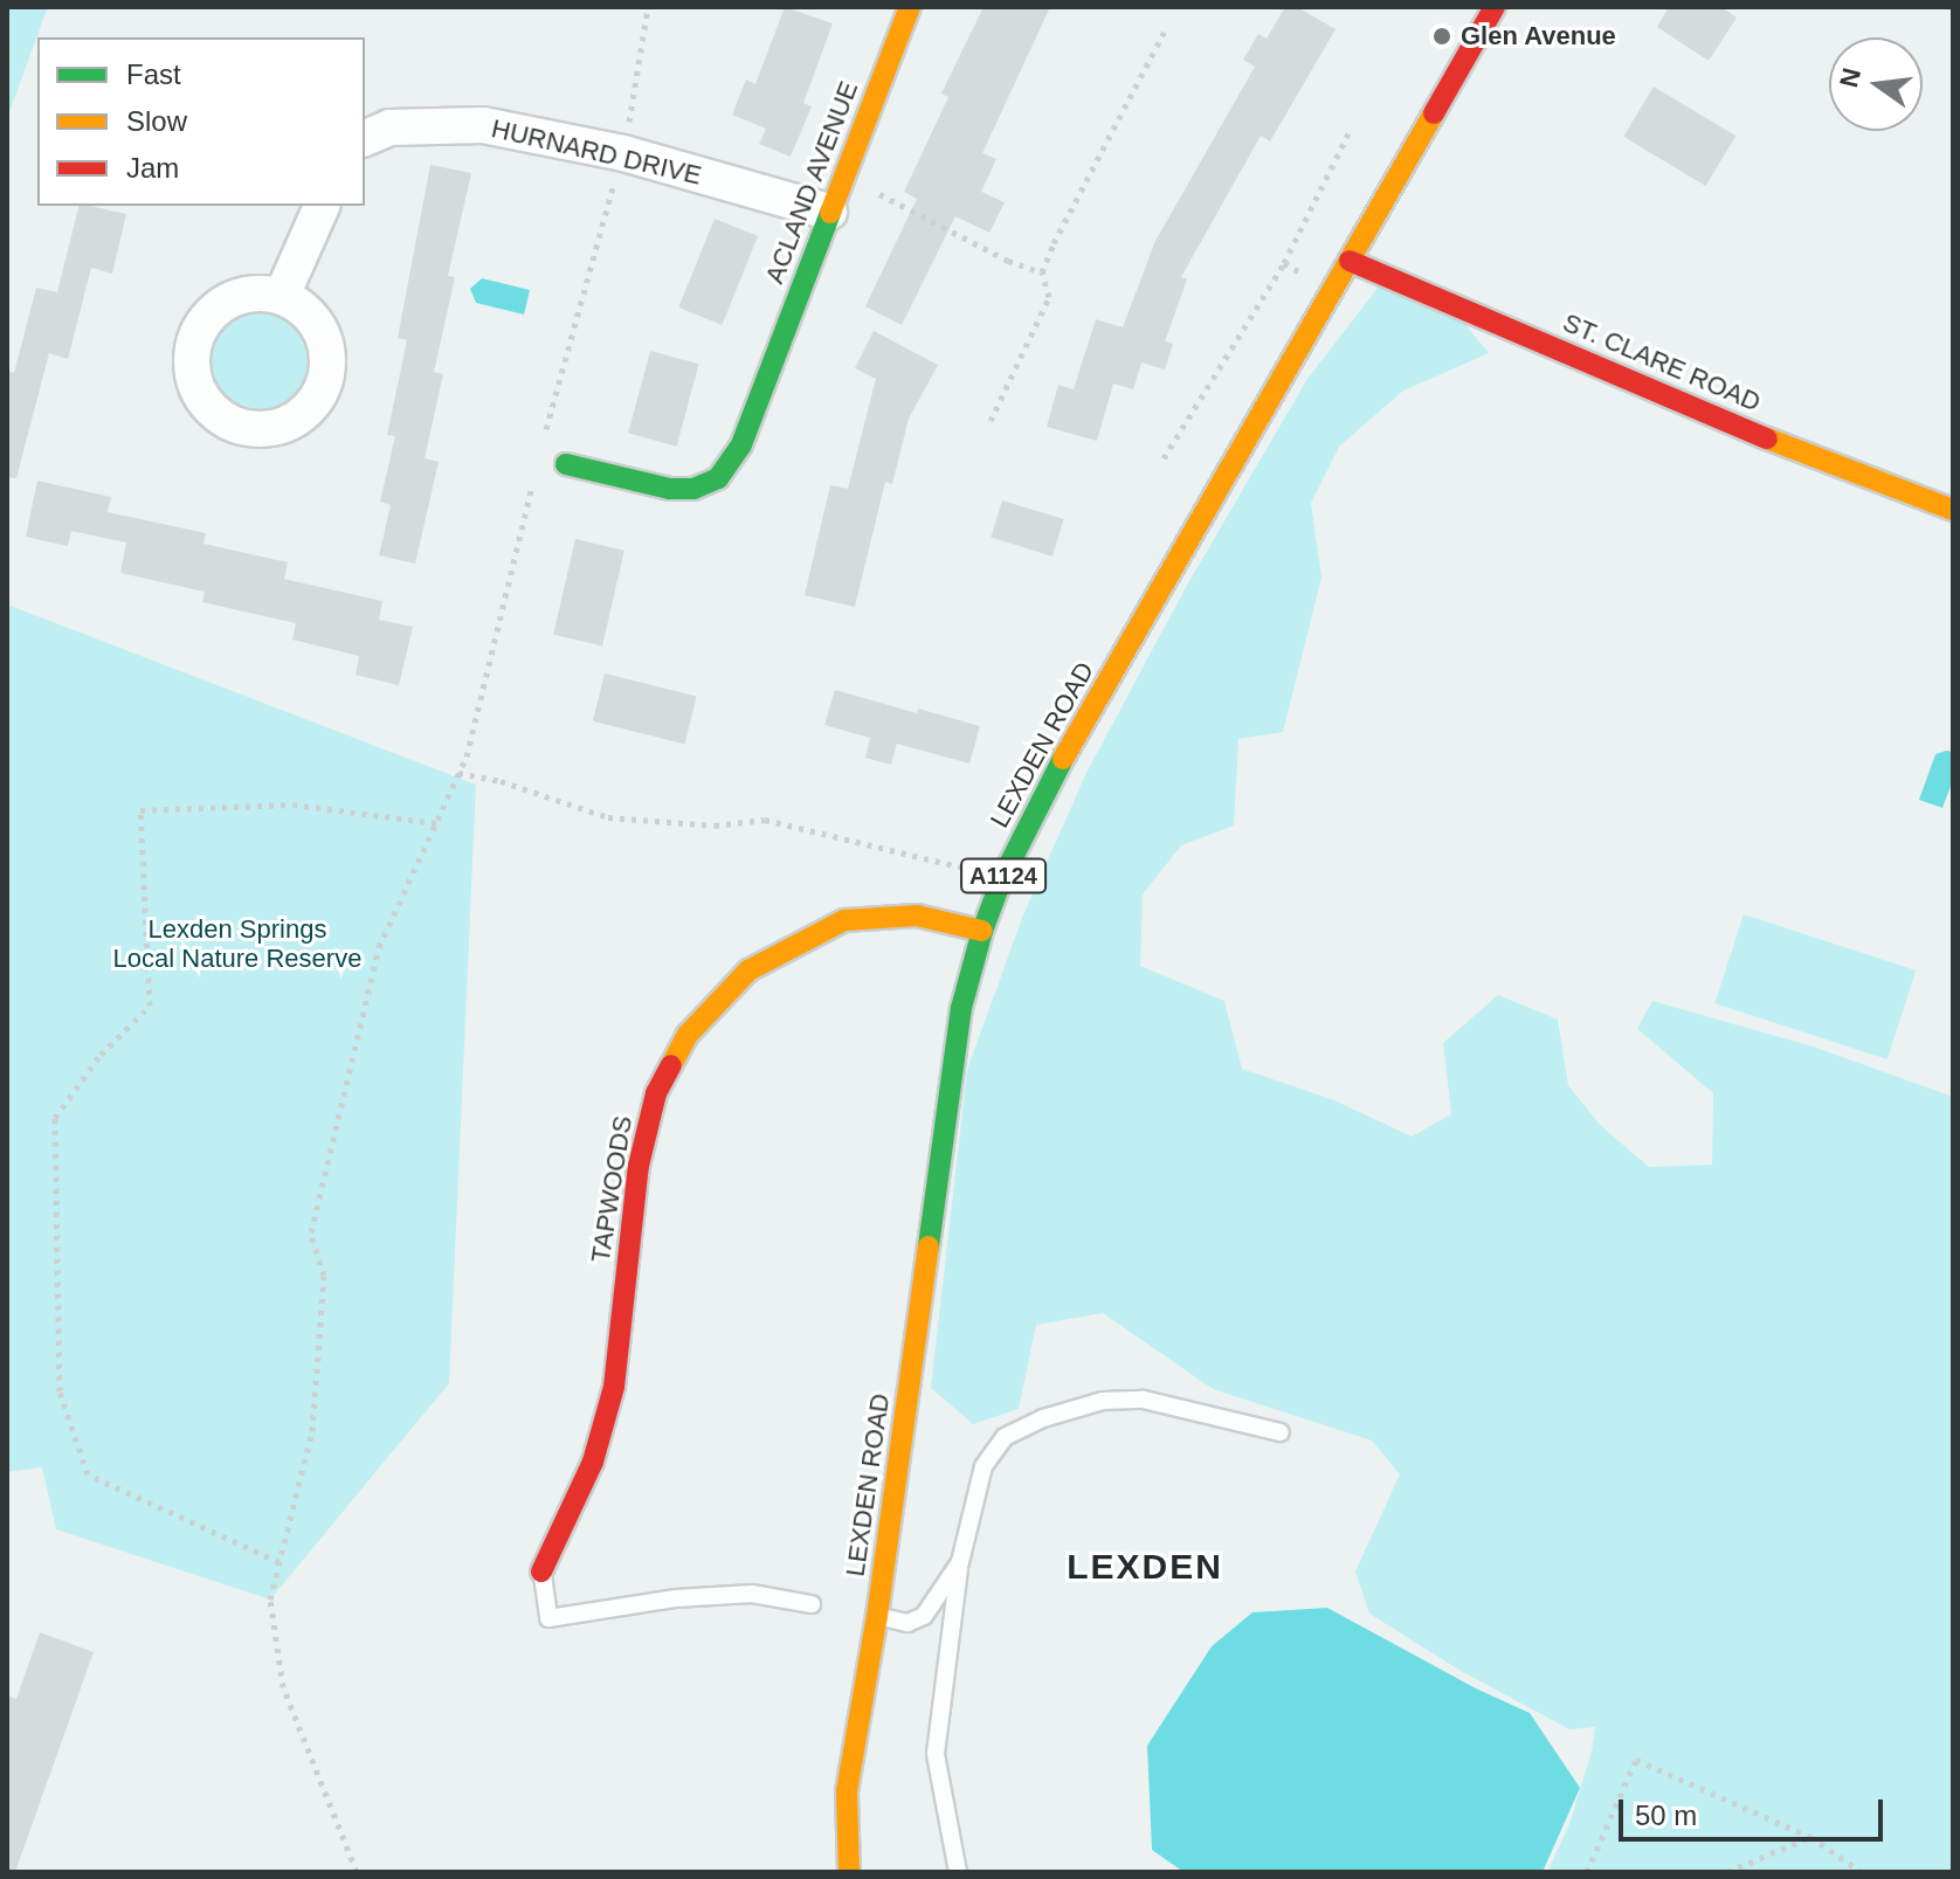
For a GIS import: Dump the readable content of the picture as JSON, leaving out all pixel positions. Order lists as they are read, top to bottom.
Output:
{
  "streets": {
    "street": [
      "HURNARD DRIVE",
      "ACLAND AVENUE",
      "ST. CLARE ROAD",
      "LEXDEN ROAD",
      "A1124",
      "TAPWOODS"
    ]
  },
  "crossings": [
    ["HURNARD DRIVE", "ACLAND AVENUE"],
    ["ST. CLARE ROAD", "LEXDEN ROAD"],
    ["LEXDEN ROAD", "TAPWOODS"]
  ],
  "districts": ["LEXDEN"],
  "parks": ["Lexden Springs Local Nature Reserve"],
  "places": ["Glen Avenue"],
  "legend": ["Fast", "Slow", "Jam"],
  "scale_bar": "50 m",
  "north": "left"
}
